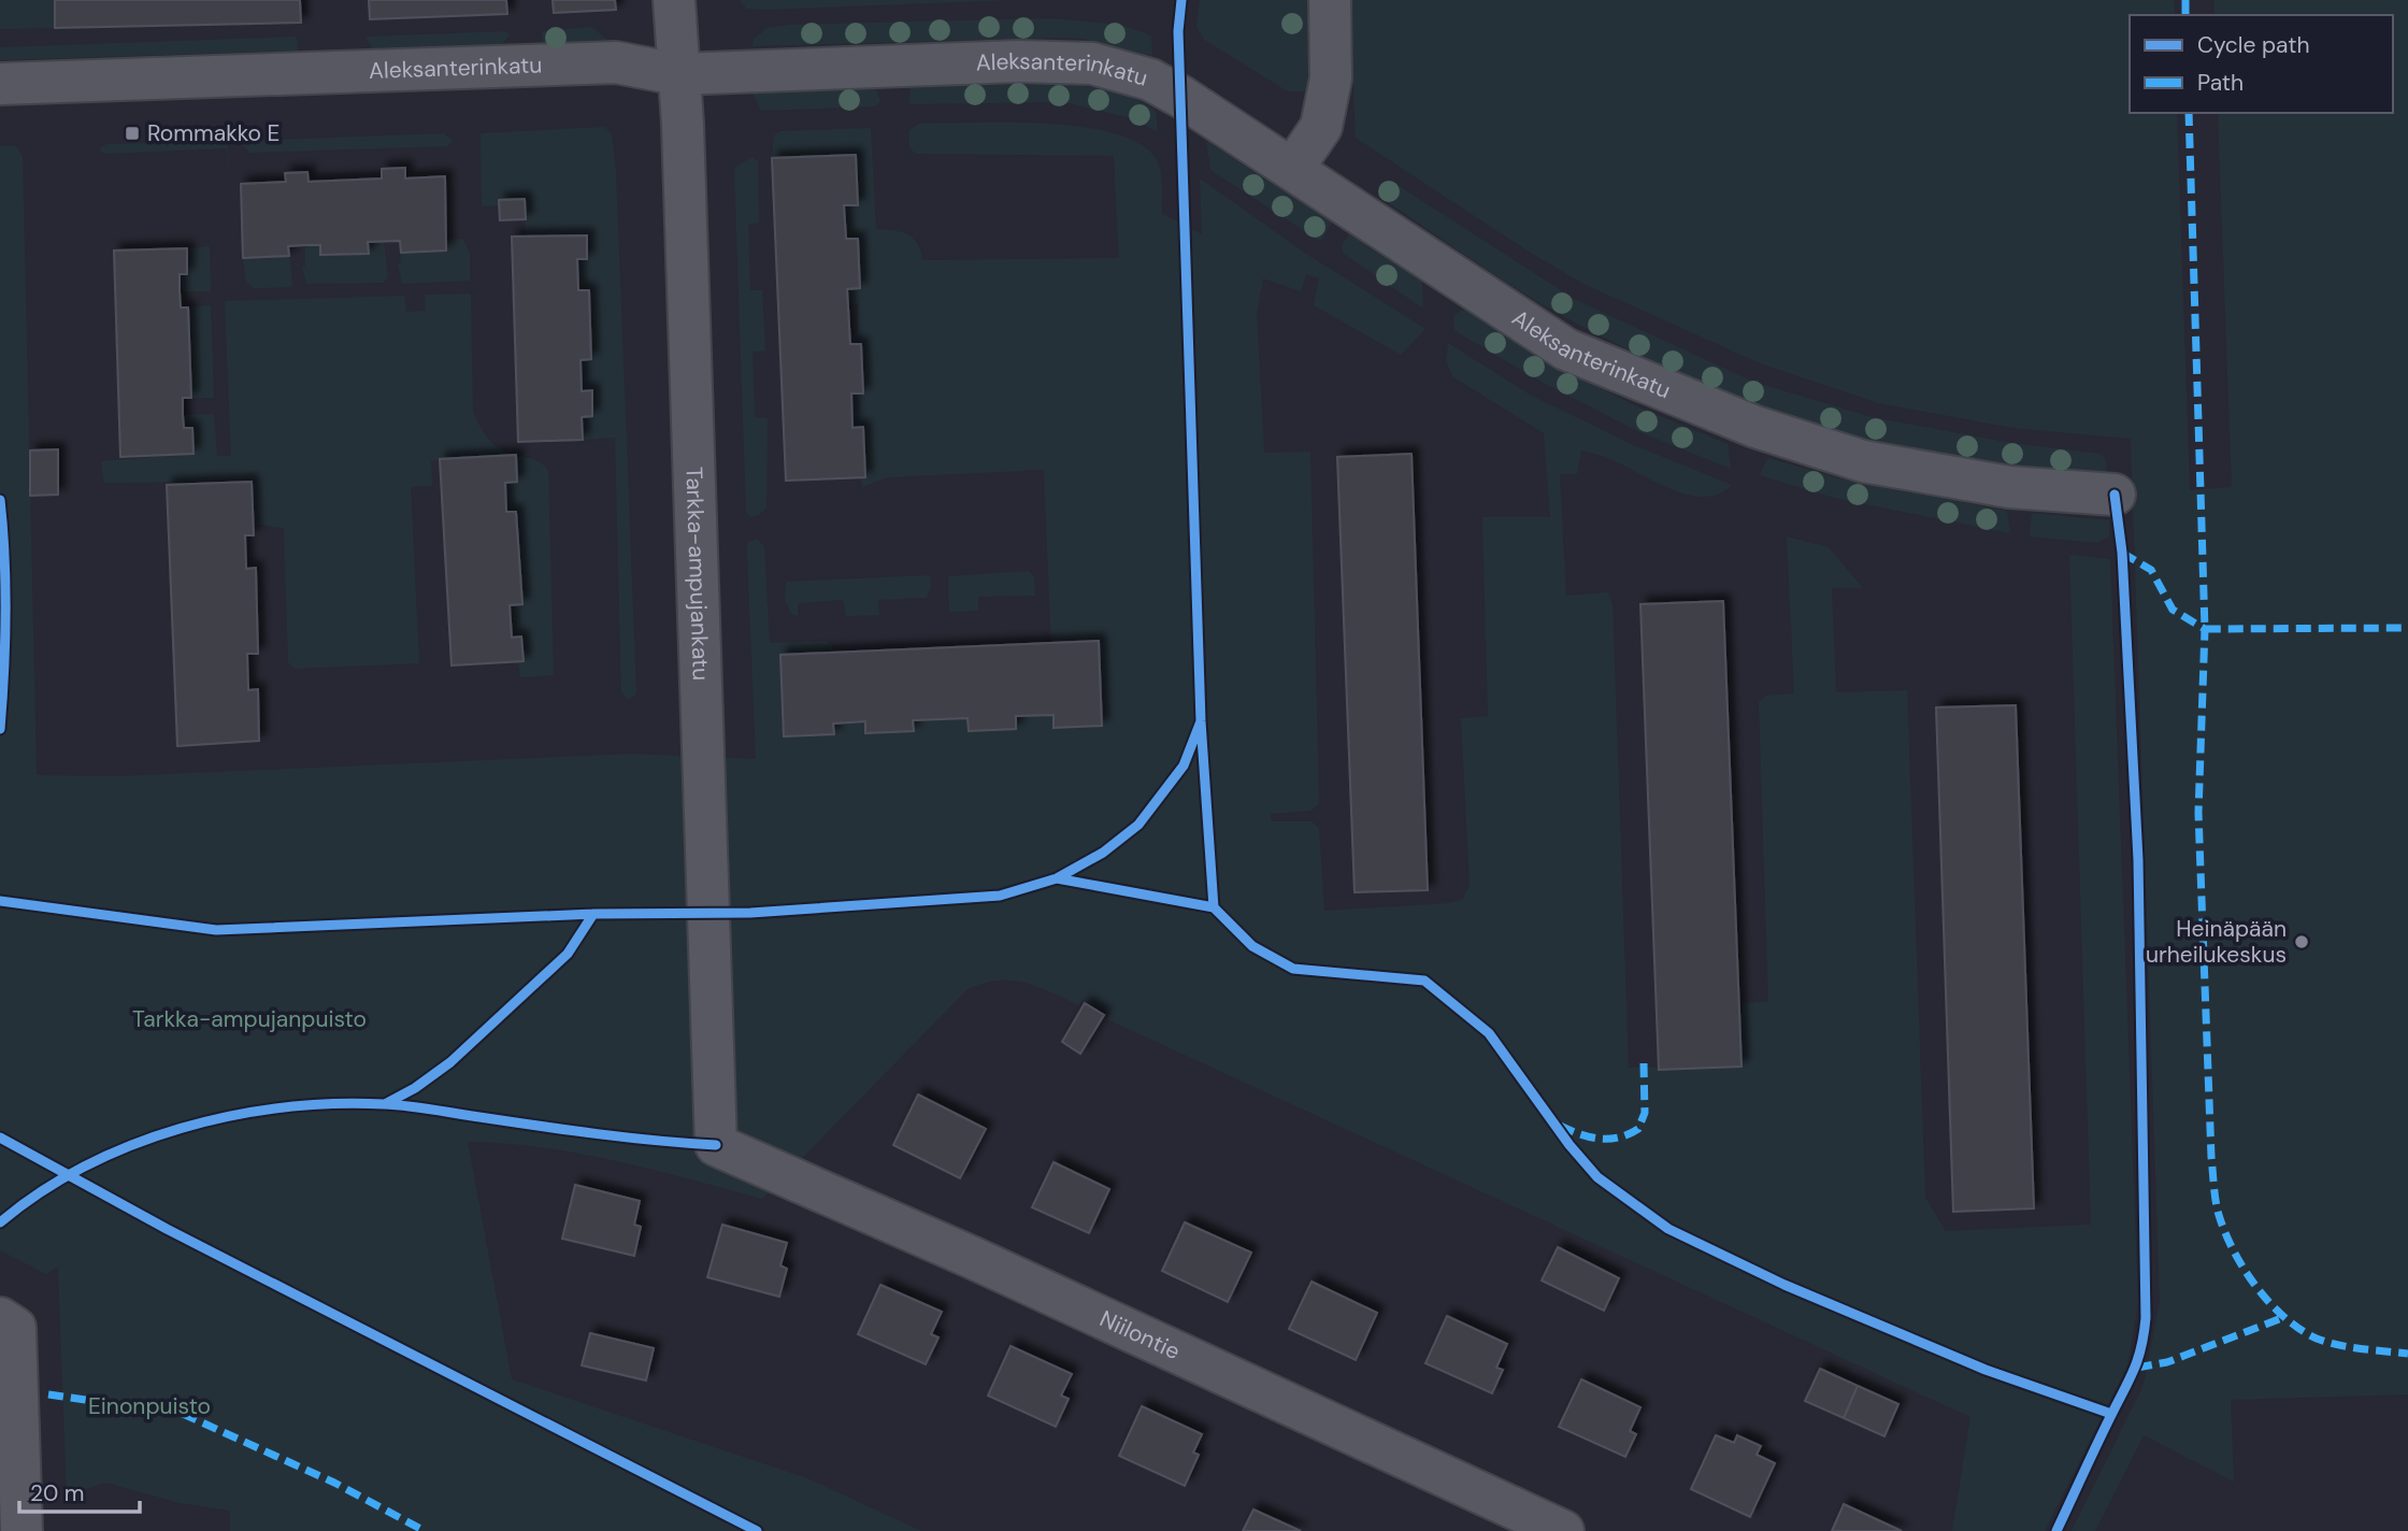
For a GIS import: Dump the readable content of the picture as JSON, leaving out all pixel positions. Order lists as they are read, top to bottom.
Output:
{
  "streets": {
    "street": ["Aleksanterinkatu", "Tarkka-ampujankatu", "Niilontie"]
  },
  "crossings": [
    ["Aleksanterinkatu", "Tarkka-ampujankatu"],
    ["Tarkka-ampujankatu", "Niilontie"]
  ],
  "parks": ["Tarkka-ampujanpuisto", "Einonpuisto"],
  "places": {
    "transit": ["Rommakko E"],
    "other": ["Heinäpään urheilukeskus"]
  },
  "legend": ["Cycle path", "Path"],
  "scale_bar": "20 m"
}
